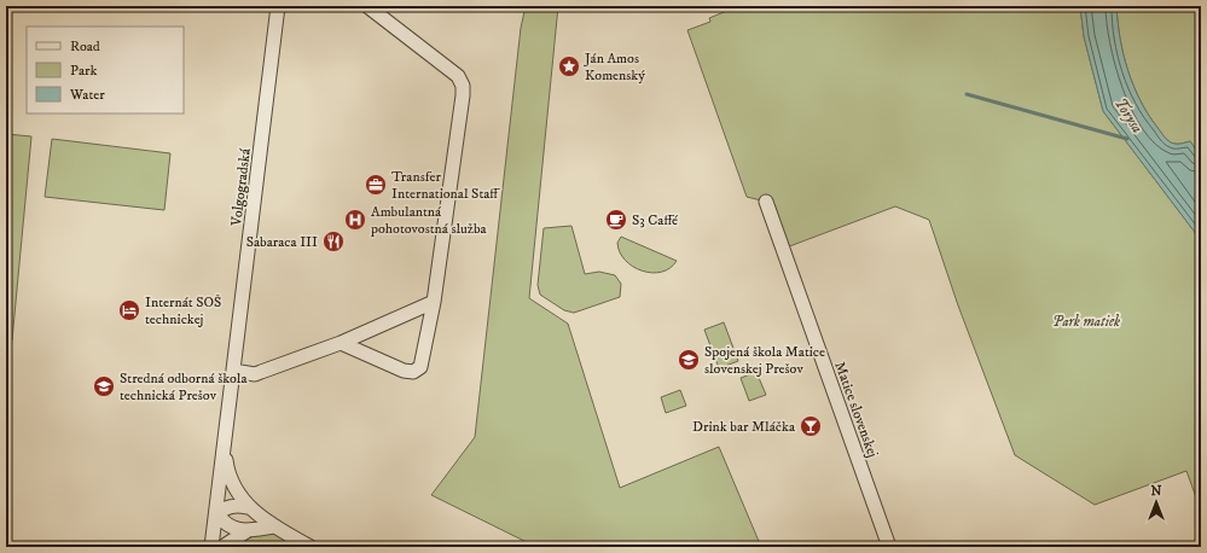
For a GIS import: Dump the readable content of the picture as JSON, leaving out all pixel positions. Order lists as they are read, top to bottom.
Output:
{
  "streets": {
    "street": ["Volgogradská", "Matice slovenskej"]
  },
  "water": ["Torysa"],
  "parks": ["Park matiek"],
  "places": {
    "place": ["Ján Amos Komenský"],
    "office": ["Transfer International Staff"],
    "hospital": ["Ambulantná pohotovostná služba"],
    "cafe": ["S3 Caffé"],
    "restaurant": ["Sabaraca III"],
    "hotel": ["Internát SOŠ technickej"],
    "school or university": ["Spojená škola Matice slovenskej Prešov", "Stredná odborná škola technická Prešov"],
    "bar": ["Drink bar Mláčka"]
  },
  "legend": ["Road", "Park", "Water"],
  "north": "top"
}
